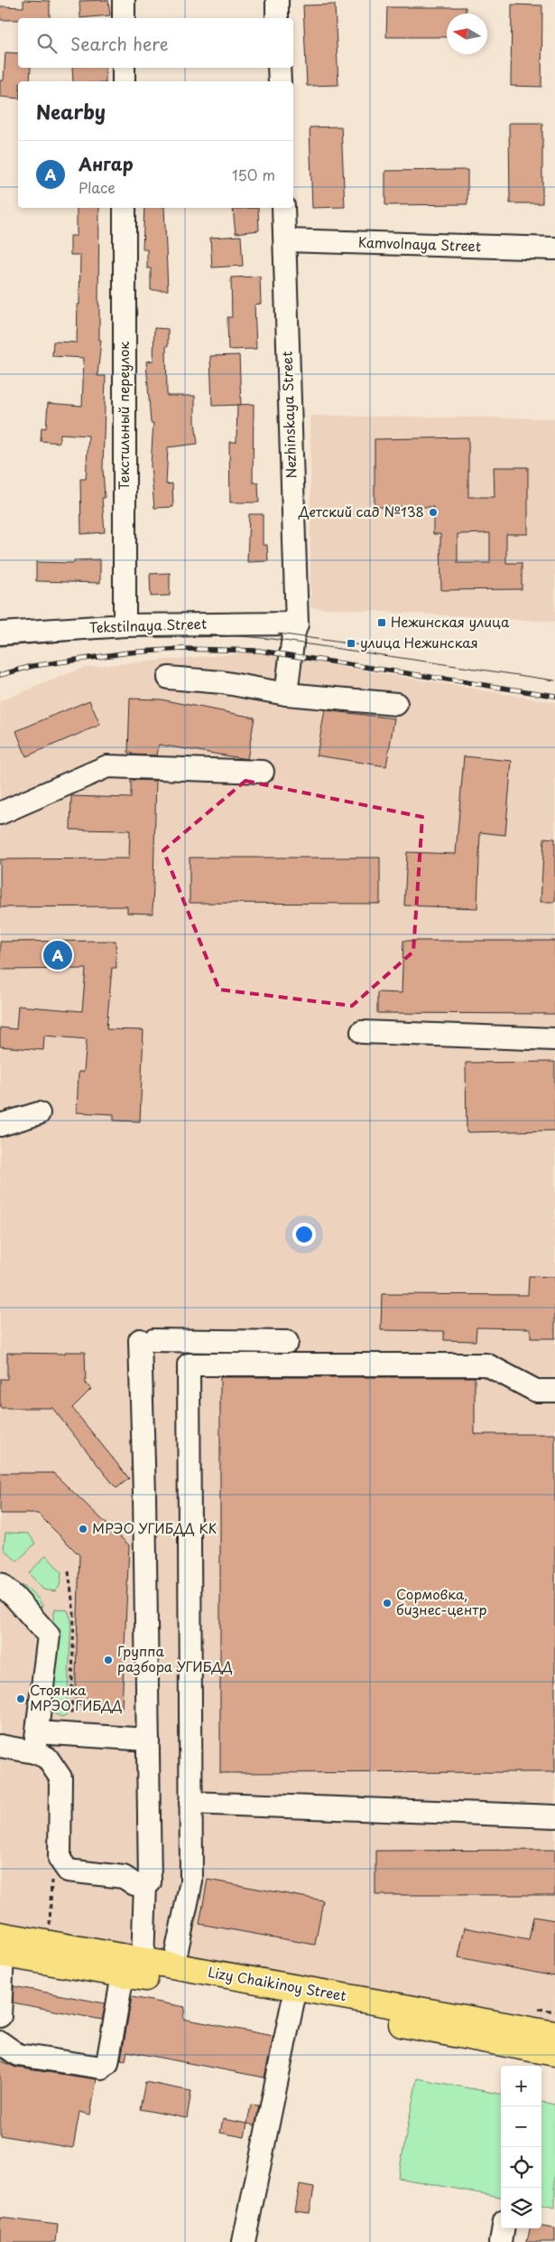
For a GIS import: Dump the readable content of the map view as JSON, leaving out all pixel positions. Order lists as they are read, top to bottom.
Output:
{
  "streets": {
    "main road": ["Lizy Chaikinoy Street"],
    "street": [
      "Kamvolnaya Street",
      "Nezhinskaya Street",
      "Текстильный переулок",
      "Tekstilnaya Street"
    ]
  },
  "crossings": [
    ["Kamvolnaya Street", "Nezhinskaya Street"],
    ["Nezhinskaya Street", "Tekstilnaya Street"],
    ["Текстильный переулок", "Tekstilnaya Street"]
  ],
  "places": {
    "other": [
      "Детский сад №138",
      "МРЭО УГИБДД КК",
      "Сормовка, бизнес-центр",
      "Группа разбора УГИБДД",
      "Стоянка МРЭО ГИБДД"
    ],
    "transit": ["Нежинская улица", "улица Нежинская"]
  },
  "north": "left",
  "page": {
    "search": "Search here",
    "heading": "Nearby",
    "list": [
      {
        "mark": "A",
        "name": "Ангар",
        "note": "Place",
        "value": "150 m"
      }
    ],
    "pins": "A",
    "map_buttons": ["+", "−"]
  }
}
